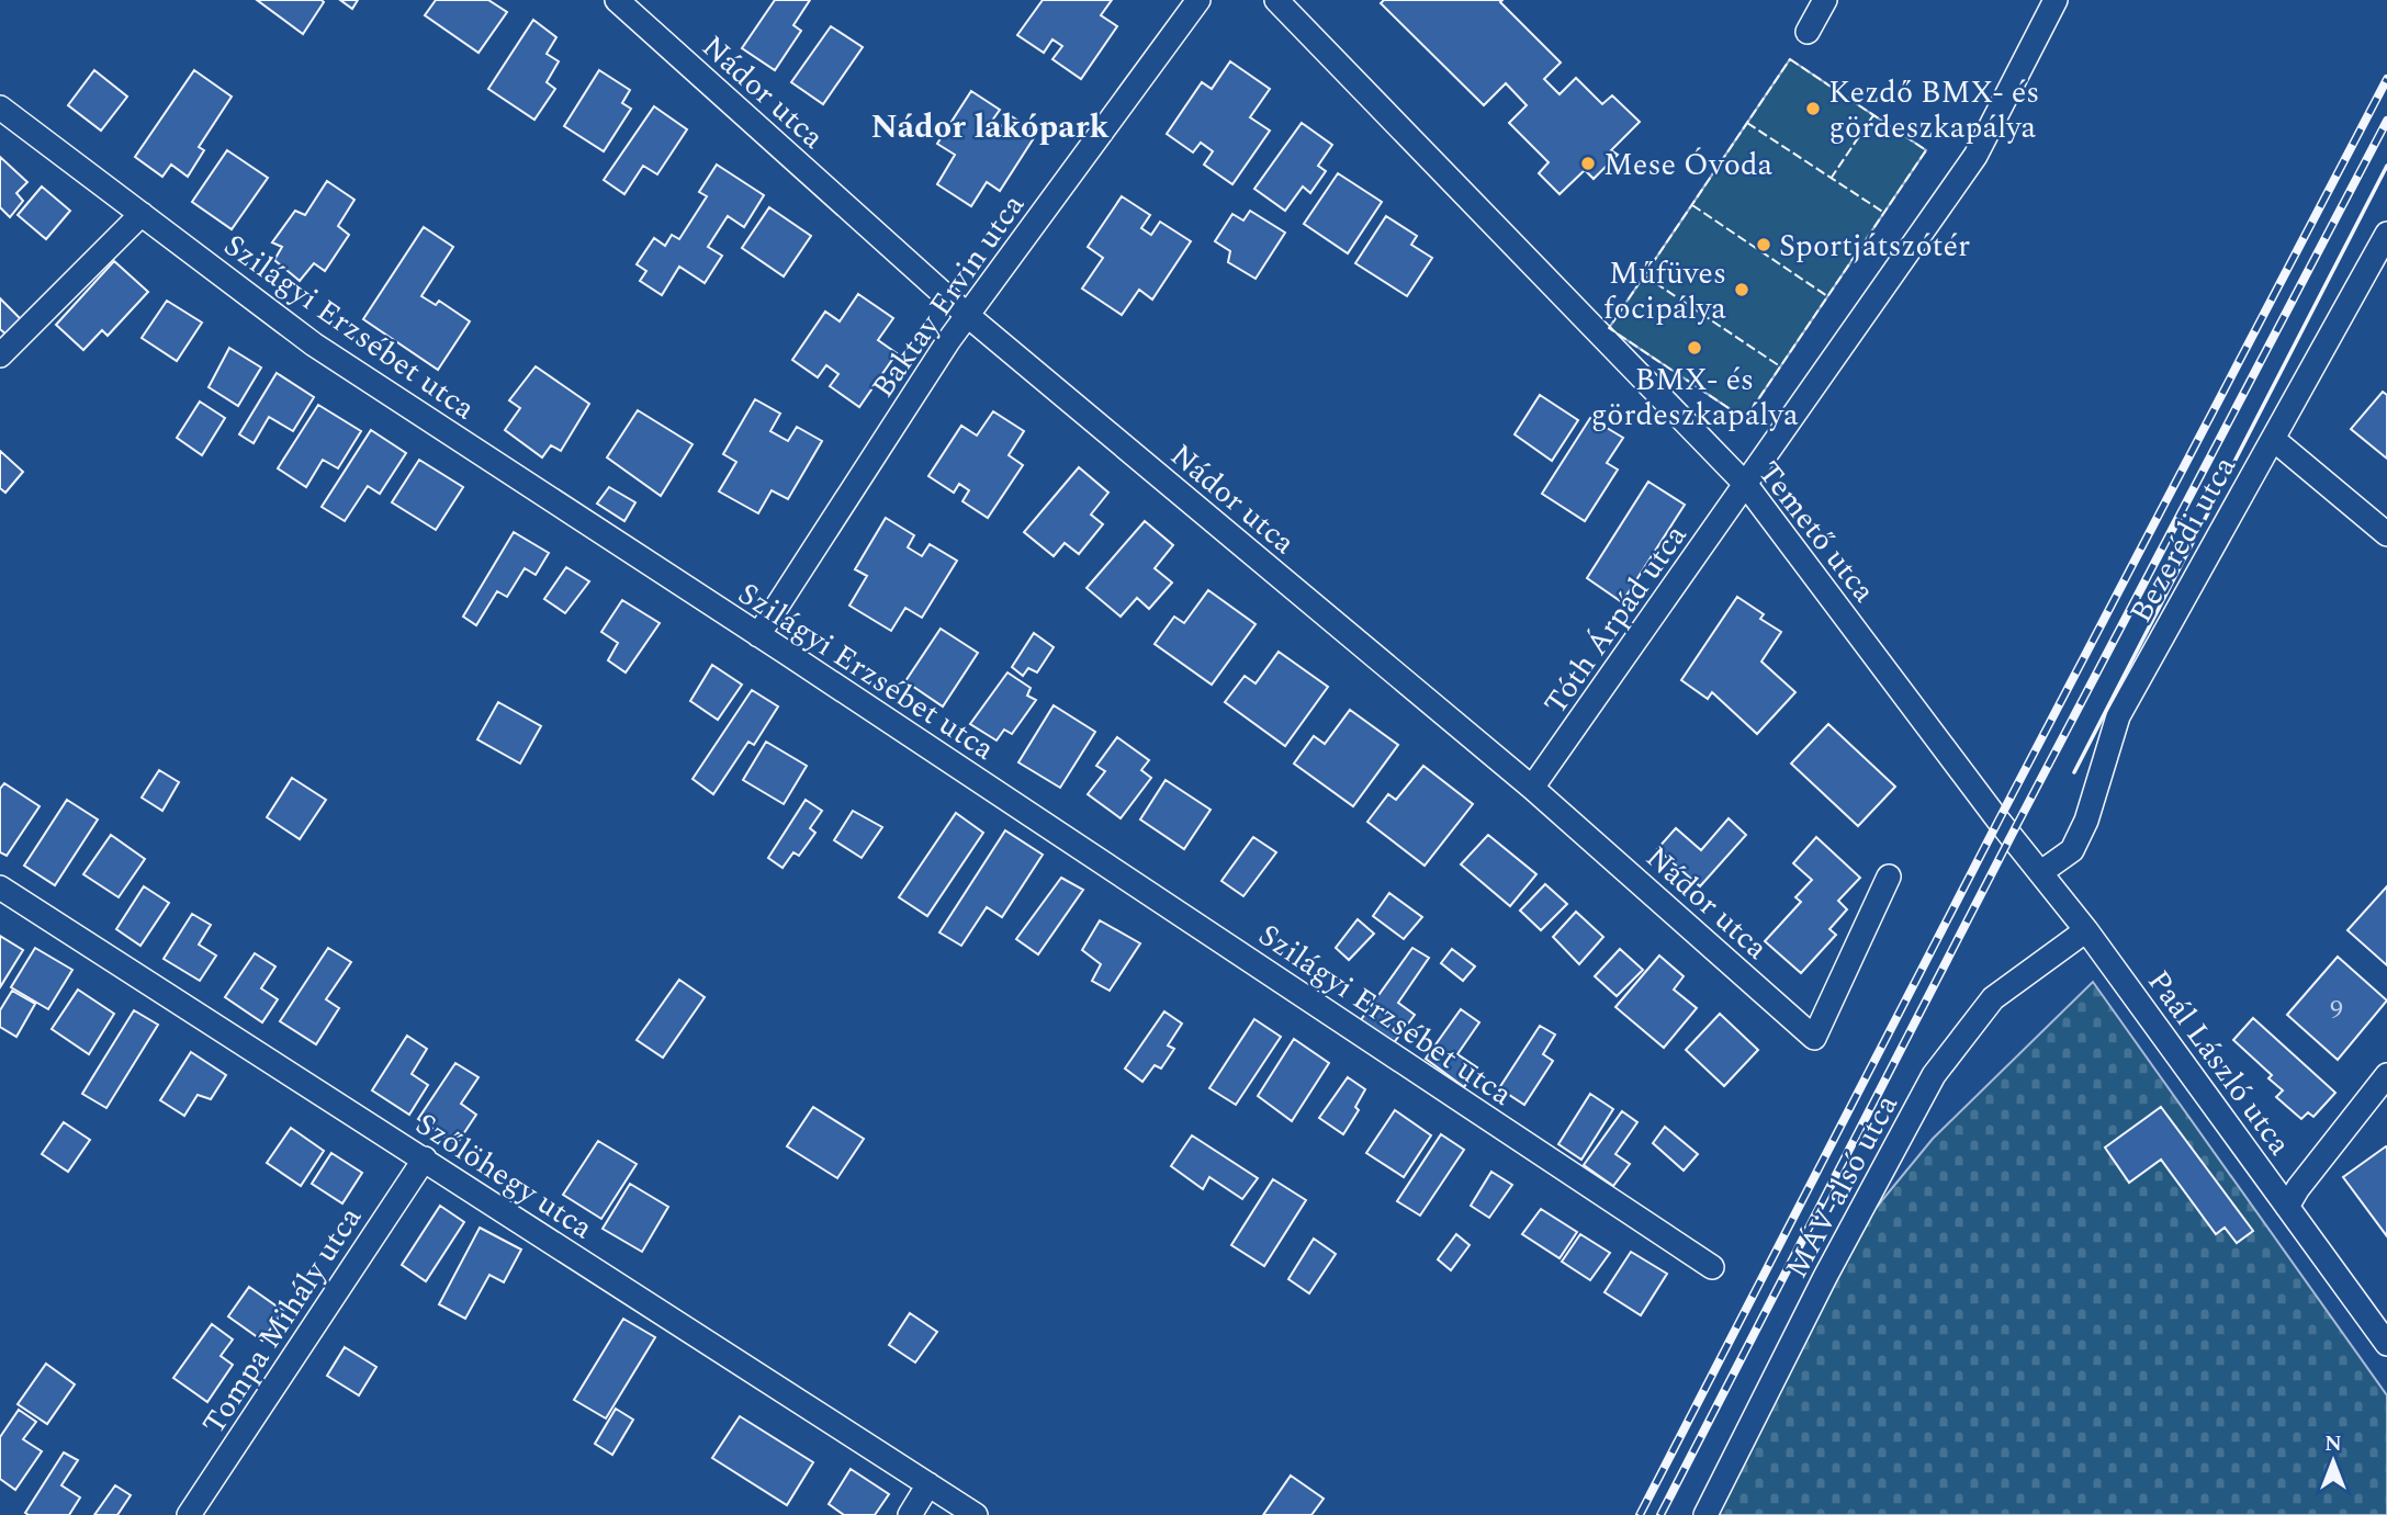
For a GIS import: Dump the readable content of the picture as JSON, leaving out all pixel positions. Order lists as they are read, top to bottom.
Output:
{
  "streets": {
    "street": [
      "Nádor utca",
      "Baktay Ervin utca",
      "Szilágyi Erzsébet utca",
      "Temető utca",
      "Bezerédi utca",
      "Tóth Árpád utca",
      "Paál László utca",
      "Szőlöhegy utca",
      "MÁV-alsó utca",
      "Tompa Mihály utca"
    ]
  },
  "crossings": [
    ["Nádor utca", "Baktay Ervin utca"],
    ["Nádor utca", "Tóth Árpád utca"],
    ["Baktay Ervin utca", "Szilágyi Erzsébet utca"],
    ["Temető utca", "Tóth Árpád utca"],
    ["Temető utca", "Paál László utca"],
    ["Bezerédi utca", "Paál László utca"],
    ["Paál László utca", "MÁV-alsó utca"],
    ["Szőlöhegy utca", "Tompa Mihály utca"]
  ],
  "districts": ["Nádor lakópark"],
  "places": [
    "Kezdő BMX- és gördeszkapálya",
    "Mese Óvoda",
    "Sportjátszótér",
    "Műfüves focipálya",
    "BMX- és gördeszkapálya"
  ],
  "house_numbers": ["9"],
  "north": "top"
}
